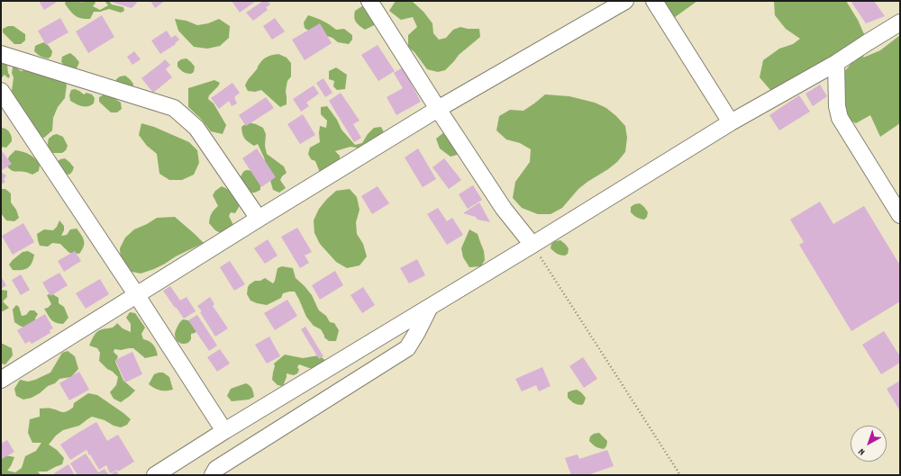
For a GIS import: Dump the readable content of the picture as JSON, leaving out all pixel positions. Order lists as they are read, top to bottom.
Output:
{
  "north": "bottom left"
}
